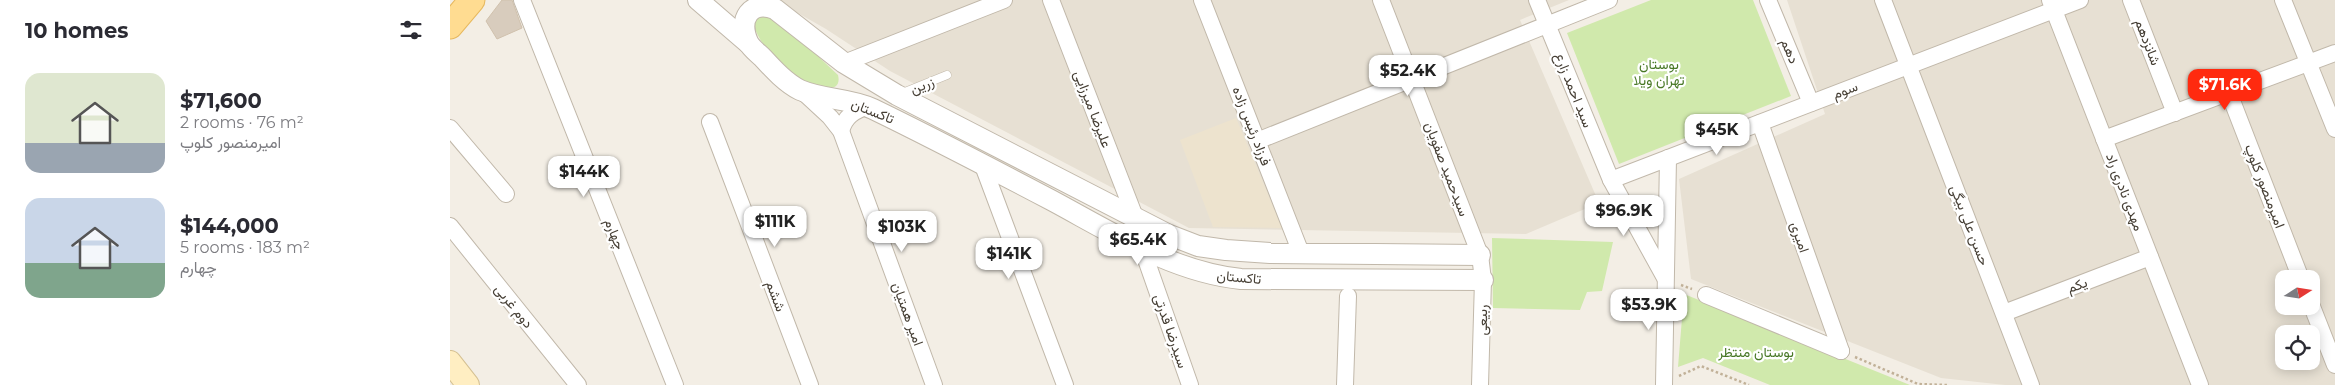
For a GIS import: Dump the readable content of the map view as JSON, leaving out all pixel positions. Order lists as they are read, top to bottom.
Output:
{
  "streets": {
    "street": [
      "شانزدهم",
      "دهم",
      "سید احمد زارع",
      "سوم",
      "علیرضا میرزایی",
      "تاکستان",
      "فرزاد رئیس زاده",
      "سیدحمید صفویان",
      "امیرمنصور کلوپ",
      "مهدی نادری راد",
      "حسن علی بیگی",
      "چهارم",
      "امیری",
      "یکم",
      "ششم",
      "دوم غربی",
      "امیر همتیان",
      "ربیعی",
      "سیدرضا قدرتی"
    ],
    "lane": ["زرین"]
  },
  "crossings": [
    ["دهم", "سوم"],
    ["زرین", "تاکستان"],
    ["سید احمد زارع", "سوم"],
    ["سوم", "مهدی نادری راد"],
    ["سوم", "حسن علی بیگی"],
    ["سوم", "امیری"],
    ["علیرضا میرزایی", "تاکستان"],
    ["تاکستان", "فرزاد رئیس زاده"],
    ["تاکستان", "سیدحمید صفویان"],
    ["تاکستان", "ربیعی"],
    ["تاکستان", "سیدرضا قدرتی"],
    ["سیدحمید صفویان", "ربیعی"],
    ["مهدی نادری راد", "یکم"],
    ["حسن علی بیگی", "یکم"]
  ],
  "parks": ["بوستان تهران ویلا", "بوستان منتظر"],
  "north": "right",
  "page": {
    "heading": "10 homes",
    "price": [
      "$52.4K",
      "$71.6K",
      "$45K",
      "$144K",
      "$96.9K",
      "$111K",
      "$103K",
      "$65.4K",
      "$141K",
      "$53.9K"
    ],
    "list": [
      {
        "name": "$71,600",
        "note": "2 rooms · 76 m² · امیرمنصور کلوپ"
      },
      {
        "name": "$144,000",
        "note": "5 rooms · 183 m² · چهارم"
      }
    ]
  }
}
